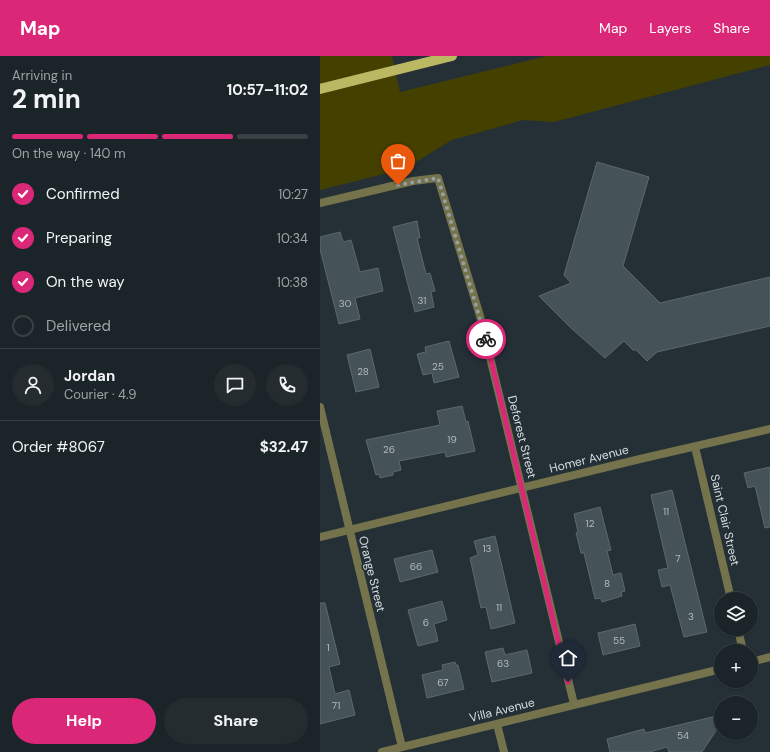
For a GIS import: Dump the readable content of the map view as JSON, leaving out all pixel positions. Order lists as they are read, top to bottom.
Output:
{
  "streets": {
    "street": [
      "Deforest Street",
      "Homer Avenue",
      "Saint Clair Street",
      "Orange Street",
      "Villa Avenue"
    ]
  },
  "crossings": [
    ["Deforest Street", "Homer Avenue"],
    ["Deforest Street", "Villa Avenue"],
    ["Homer Avenue", "Saint Clair Street"],
    ["Homer Avenue", "Orange Street"],
    ["Orange Street", "Villa Avenue"]
  ],
  "house_numbers": [
    "31",
    "30",
    "25",
    "28",
    "19",
    "26",
    "11",
    "12",
    "13",
    "7",
    "66",
    "8",
    "11",
    "3",
    "6",
    "55",
    "1",
    "63",
    "67",
    "71",
    "54"
  ],
  "page": {
    "header": "Map",
    "nav": ["Map", "Layers", "Share"],
    "heading": ["2 min", "Arriving in", "10:57–11:02"],
    "panel": [
      "Jordan",
      "Courier · 4.9",
      "Order #8067",
      "$32.47"
    ],
    "bar": "On the way · 140 m",
    "list": [
      ["Confirmed", "10:27"],
      ["Preparing", "10:34"],
      ["On the way", "10:38"],
      "Delivered"
    ],
    "map_buttons": ["+", "−"],
    "buttons": ["Help", "Share"]
  }
}
